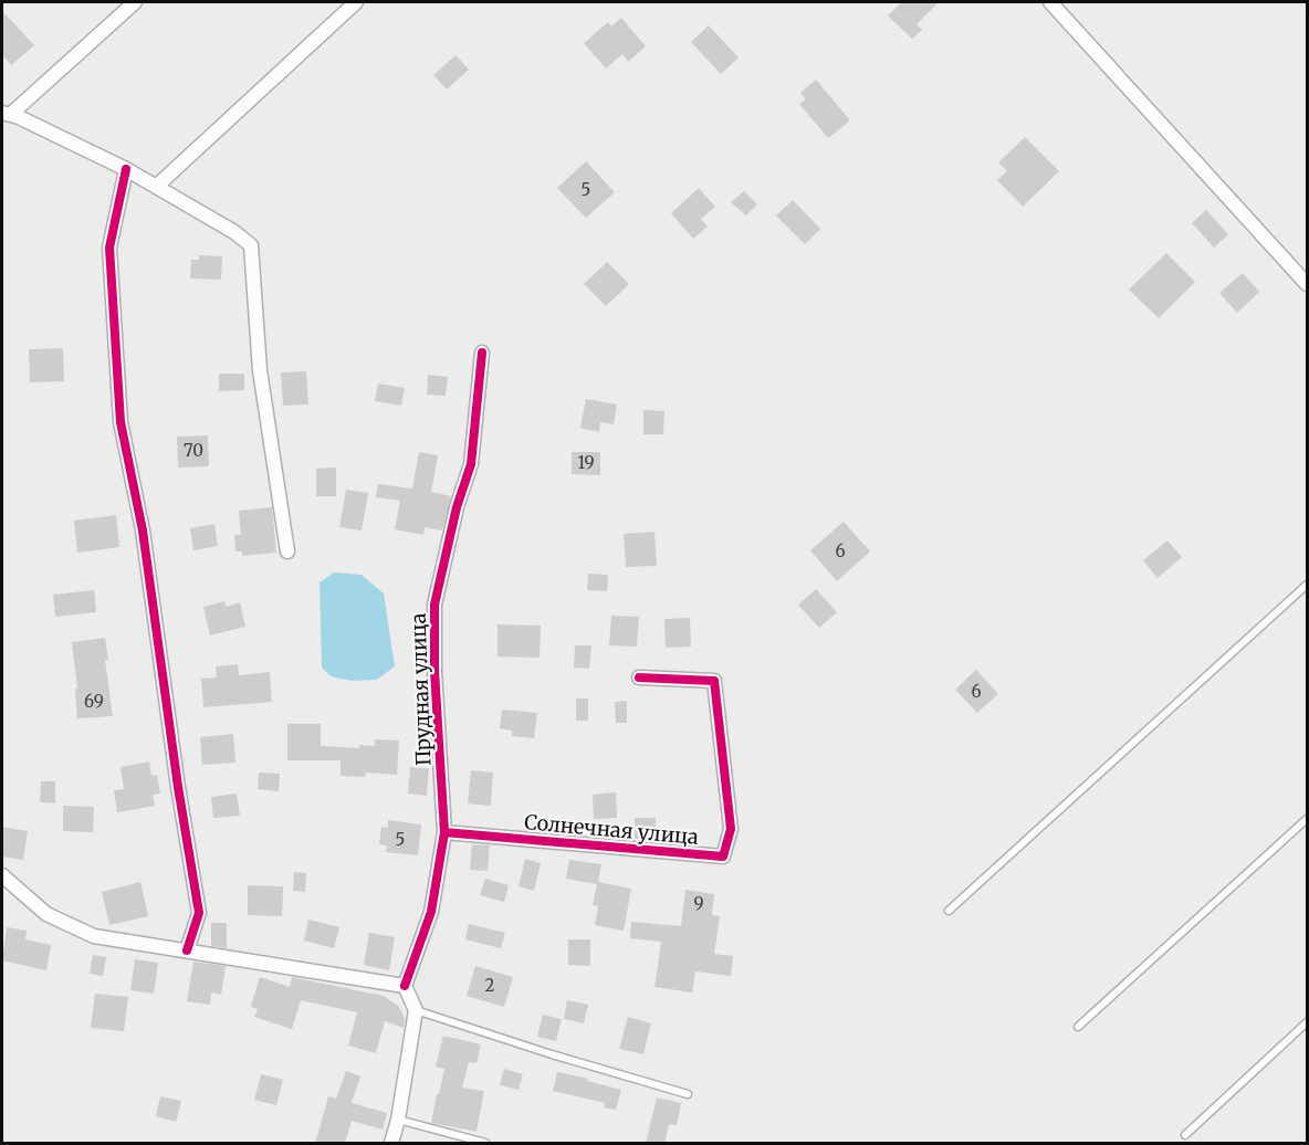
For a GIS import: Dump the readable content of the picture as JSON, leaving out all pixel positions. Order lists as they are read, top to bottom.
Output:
{
  "streets": {
    "street": ["Прудная улица", "Солнечная улица"]
  },
  "crossings": [
    ["Прудная улица", "Солнечная улица"]
  ],
  "house_numbers": [
    "5",
    "70",
    "19",
    "6",
    "6",
    "69",
    "5",
    "9",
    "2"
  ]
}
